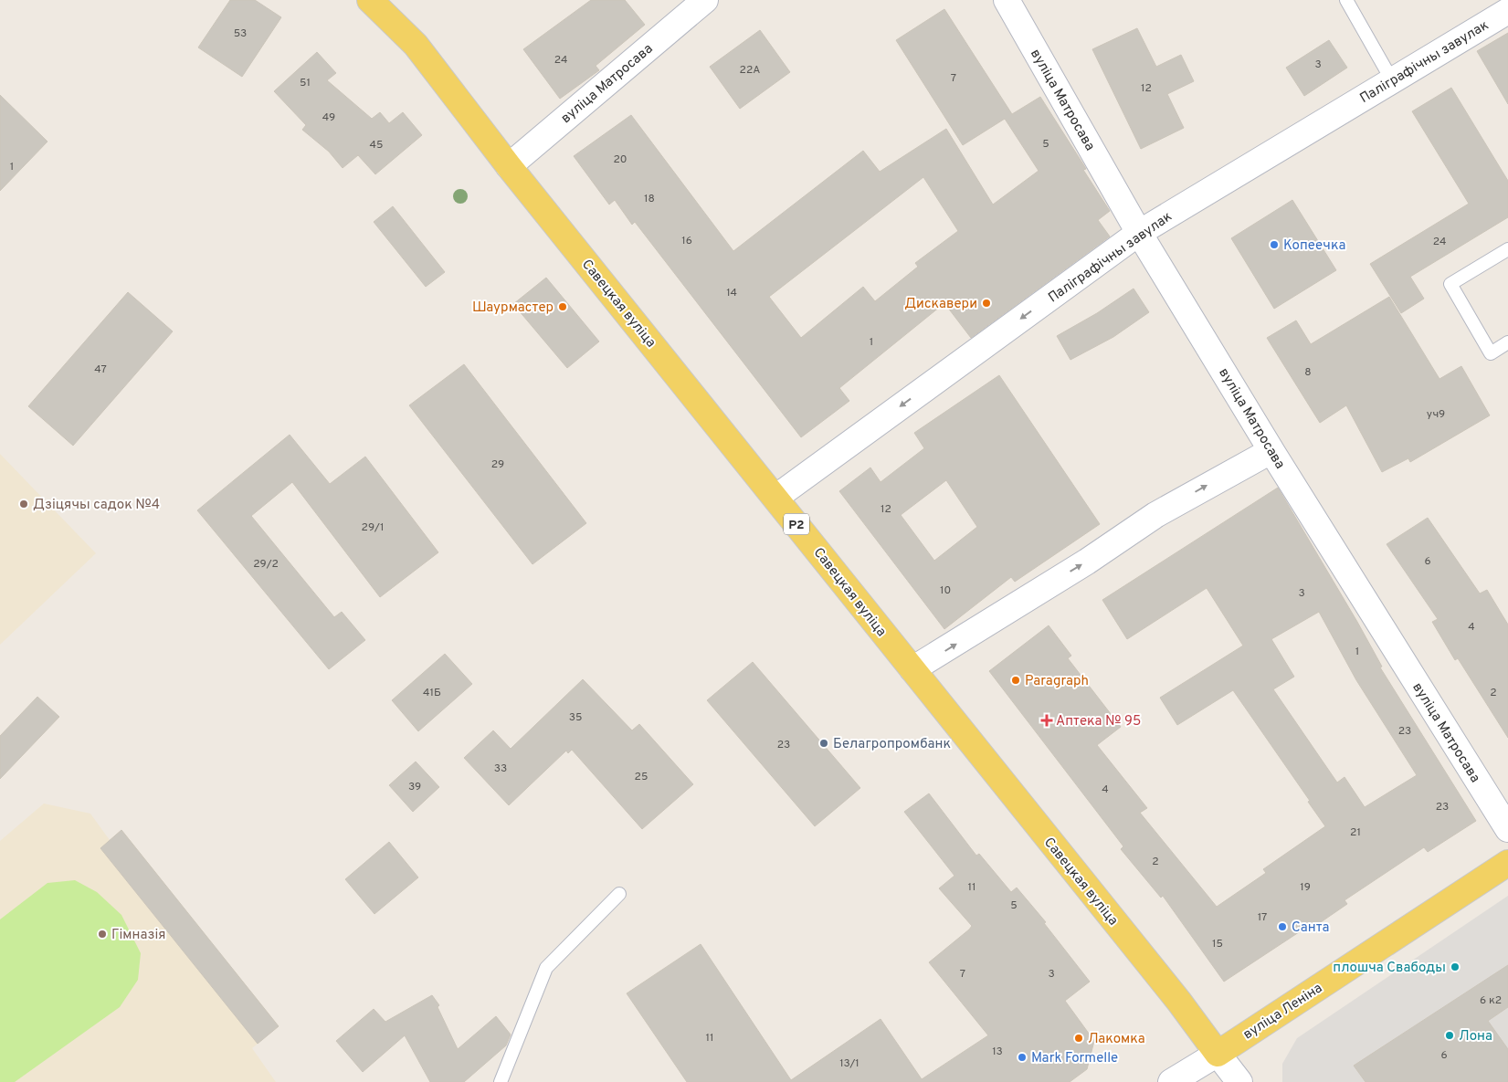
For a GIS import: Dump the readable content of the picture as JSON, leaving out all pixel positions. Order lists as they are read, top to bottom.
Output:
{
  "streets": {
    "main road": ["Савецкая вуліца", "Р2", "вуліца Леніна"],
    "street": ["Паліграфічны завулак", "вуліца Матросава"]
  },
  "crossings": [
    ["Паліграфічны завулак", "вуліца Матросава"],
    ["Паліграфічны завулак", "Савецкая вуліца"],
    ["вуліца Матросава", "Савецкая вуліца"],
    ["Савецкая вуліца", "вуліца Леніна"]
  ],
  "one_way": ["Паліграфічны завулак"],
  "places": {
    "other": [
      "Копеечка",
      "Дискавери",
      "Шаурмастер",
      "Дзіцячы садок №4",
      "Paragraph",
      "Белагропромбанк",
      "Санта",
      "Гімназія",
      "плошча Свабоды",
      "Лона",
      "Лакомка",
      "Mark Formelle"
    ],
    "health": ["Аптека № 95"]
  },
  "house_numbers": [
    "53",
    "24",
    "3",
    "22А",
    "7",
    "51",
    "12",
    "49",
    "5",
    "45",
    "20",
    "1",
    "18",
    "16",
    "24",
    "14",
    "1",
    "47",
    "8",
    "уч9",
    "29",
    "12",
    "29/1",
    "6",
    "29/2",
    "10",
    "3",
    "4",
    "1",
    "41Б",
    "2",
    "35",
    "23",
    "23",
    "33",
    "25",
    "39",
    "4",
    "23",
    "21",
    "2",
    "11",
    "19",
    "5",
    "17",
    "15",
    "7",
    "3",
    "6 к2",
    "11",
    "13",
    "6",
    "13/1"
  ]
}
